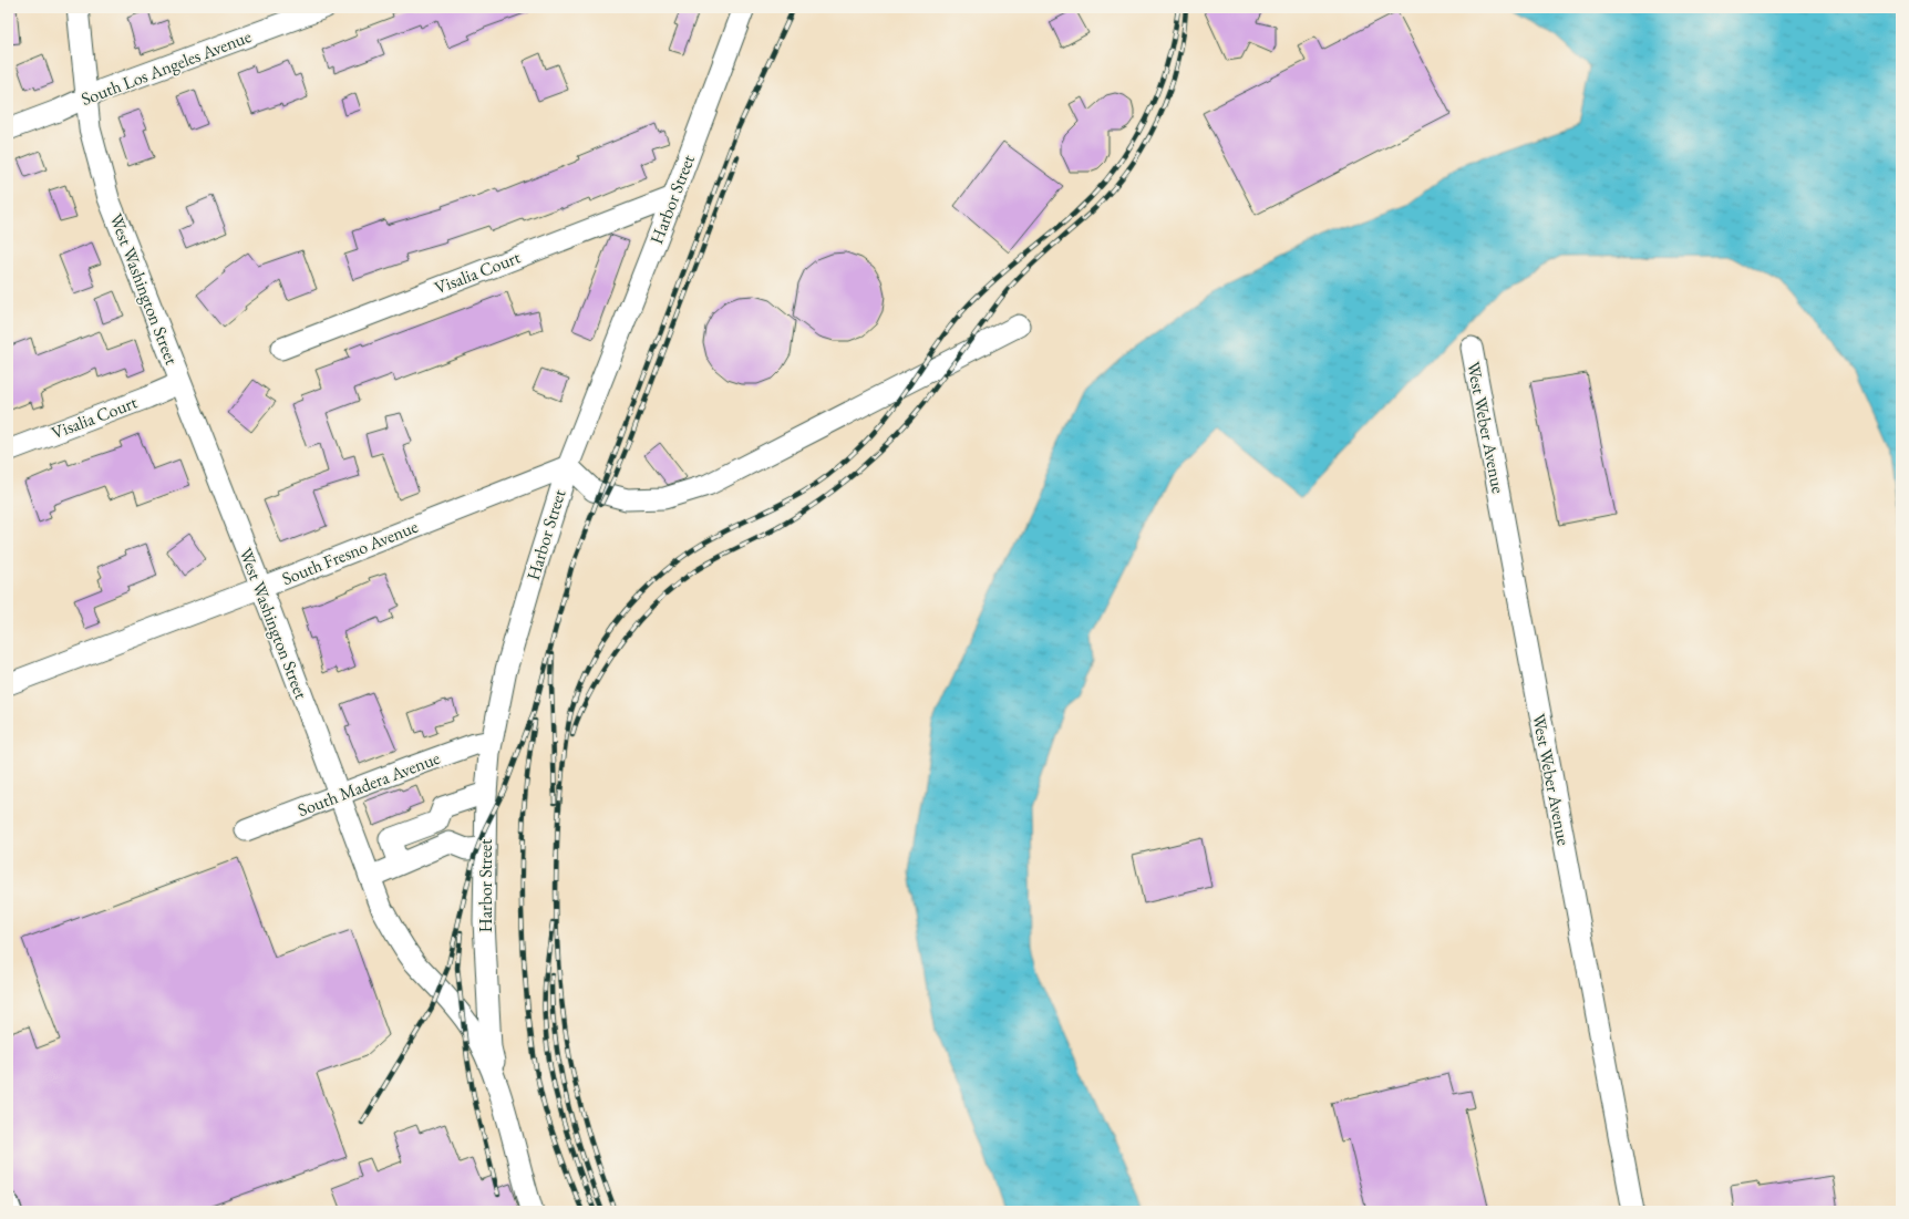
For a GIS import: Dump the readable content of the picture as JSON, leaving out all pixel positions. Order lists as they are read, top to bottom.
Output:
{
  "streets": {
    "street": [
      "South Los Angeles Avenue",
      "Harbor Street",
      "Visalia Court",
      "West Washington Street",
      "West Weber Avenue",
      "South Fresno Avenue",
      "South Madera Avenue"
    ]
  },
  "crossings": [
    ["South Los Angeles Avenue", "West Washington Street"],
    ["Harbor Street", "Visalia Court"],
    ["Harbor Street", "West Washington Street"],
    ["Harbor Street", "South Fresno Avenue"],
    ["Harbor Street", "South Madera Avenue"],
    ["Visalia Court", "West Washington Street"],
    ["West Washington Street", "South Fresno Avenue"],
    ["West Washington Street", "South Madera Avenue"]
  ]
}
